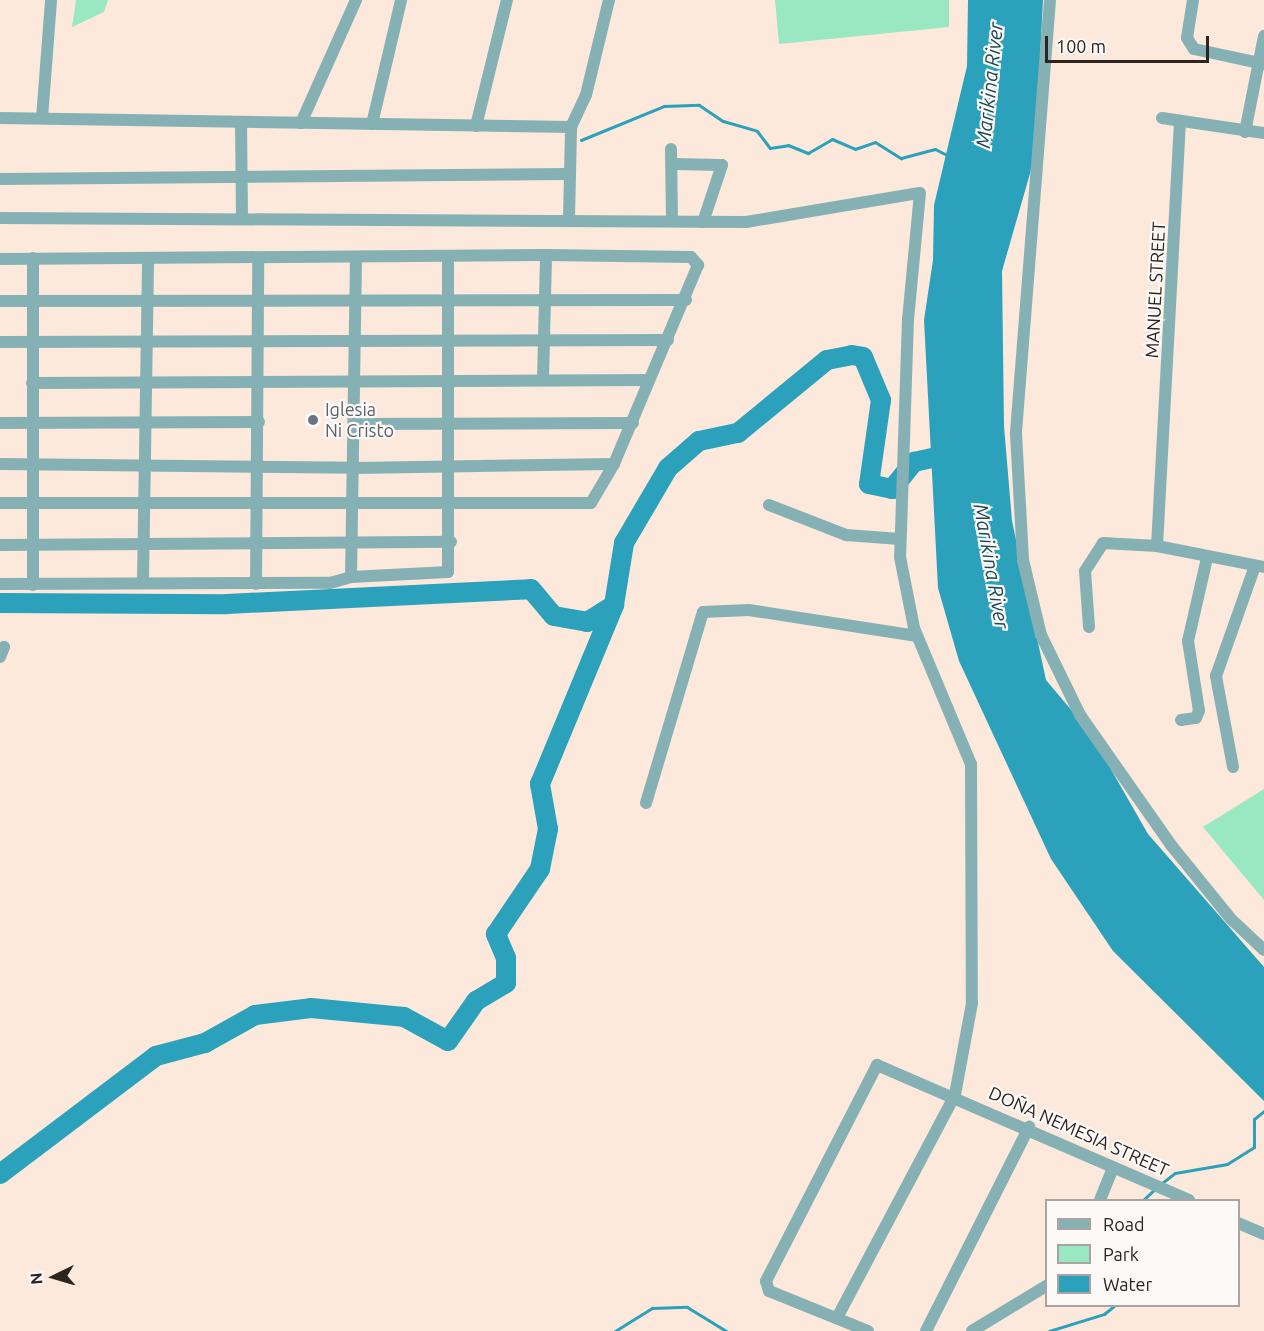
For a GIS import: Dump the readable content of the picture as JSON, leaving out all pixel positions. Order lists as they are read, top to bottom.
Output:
{
  "streets": {
    "street": ["MANUEL STREET", "DOÑA NEMESIA STREET"]
  },
  "water": ["Marikina River"],
  "places": ["Iglesia Ni Cristo"],
  "legend": ["Road", "Park", "Water"],
  "scale_bar": "100 m",
  "north": "left"
}
